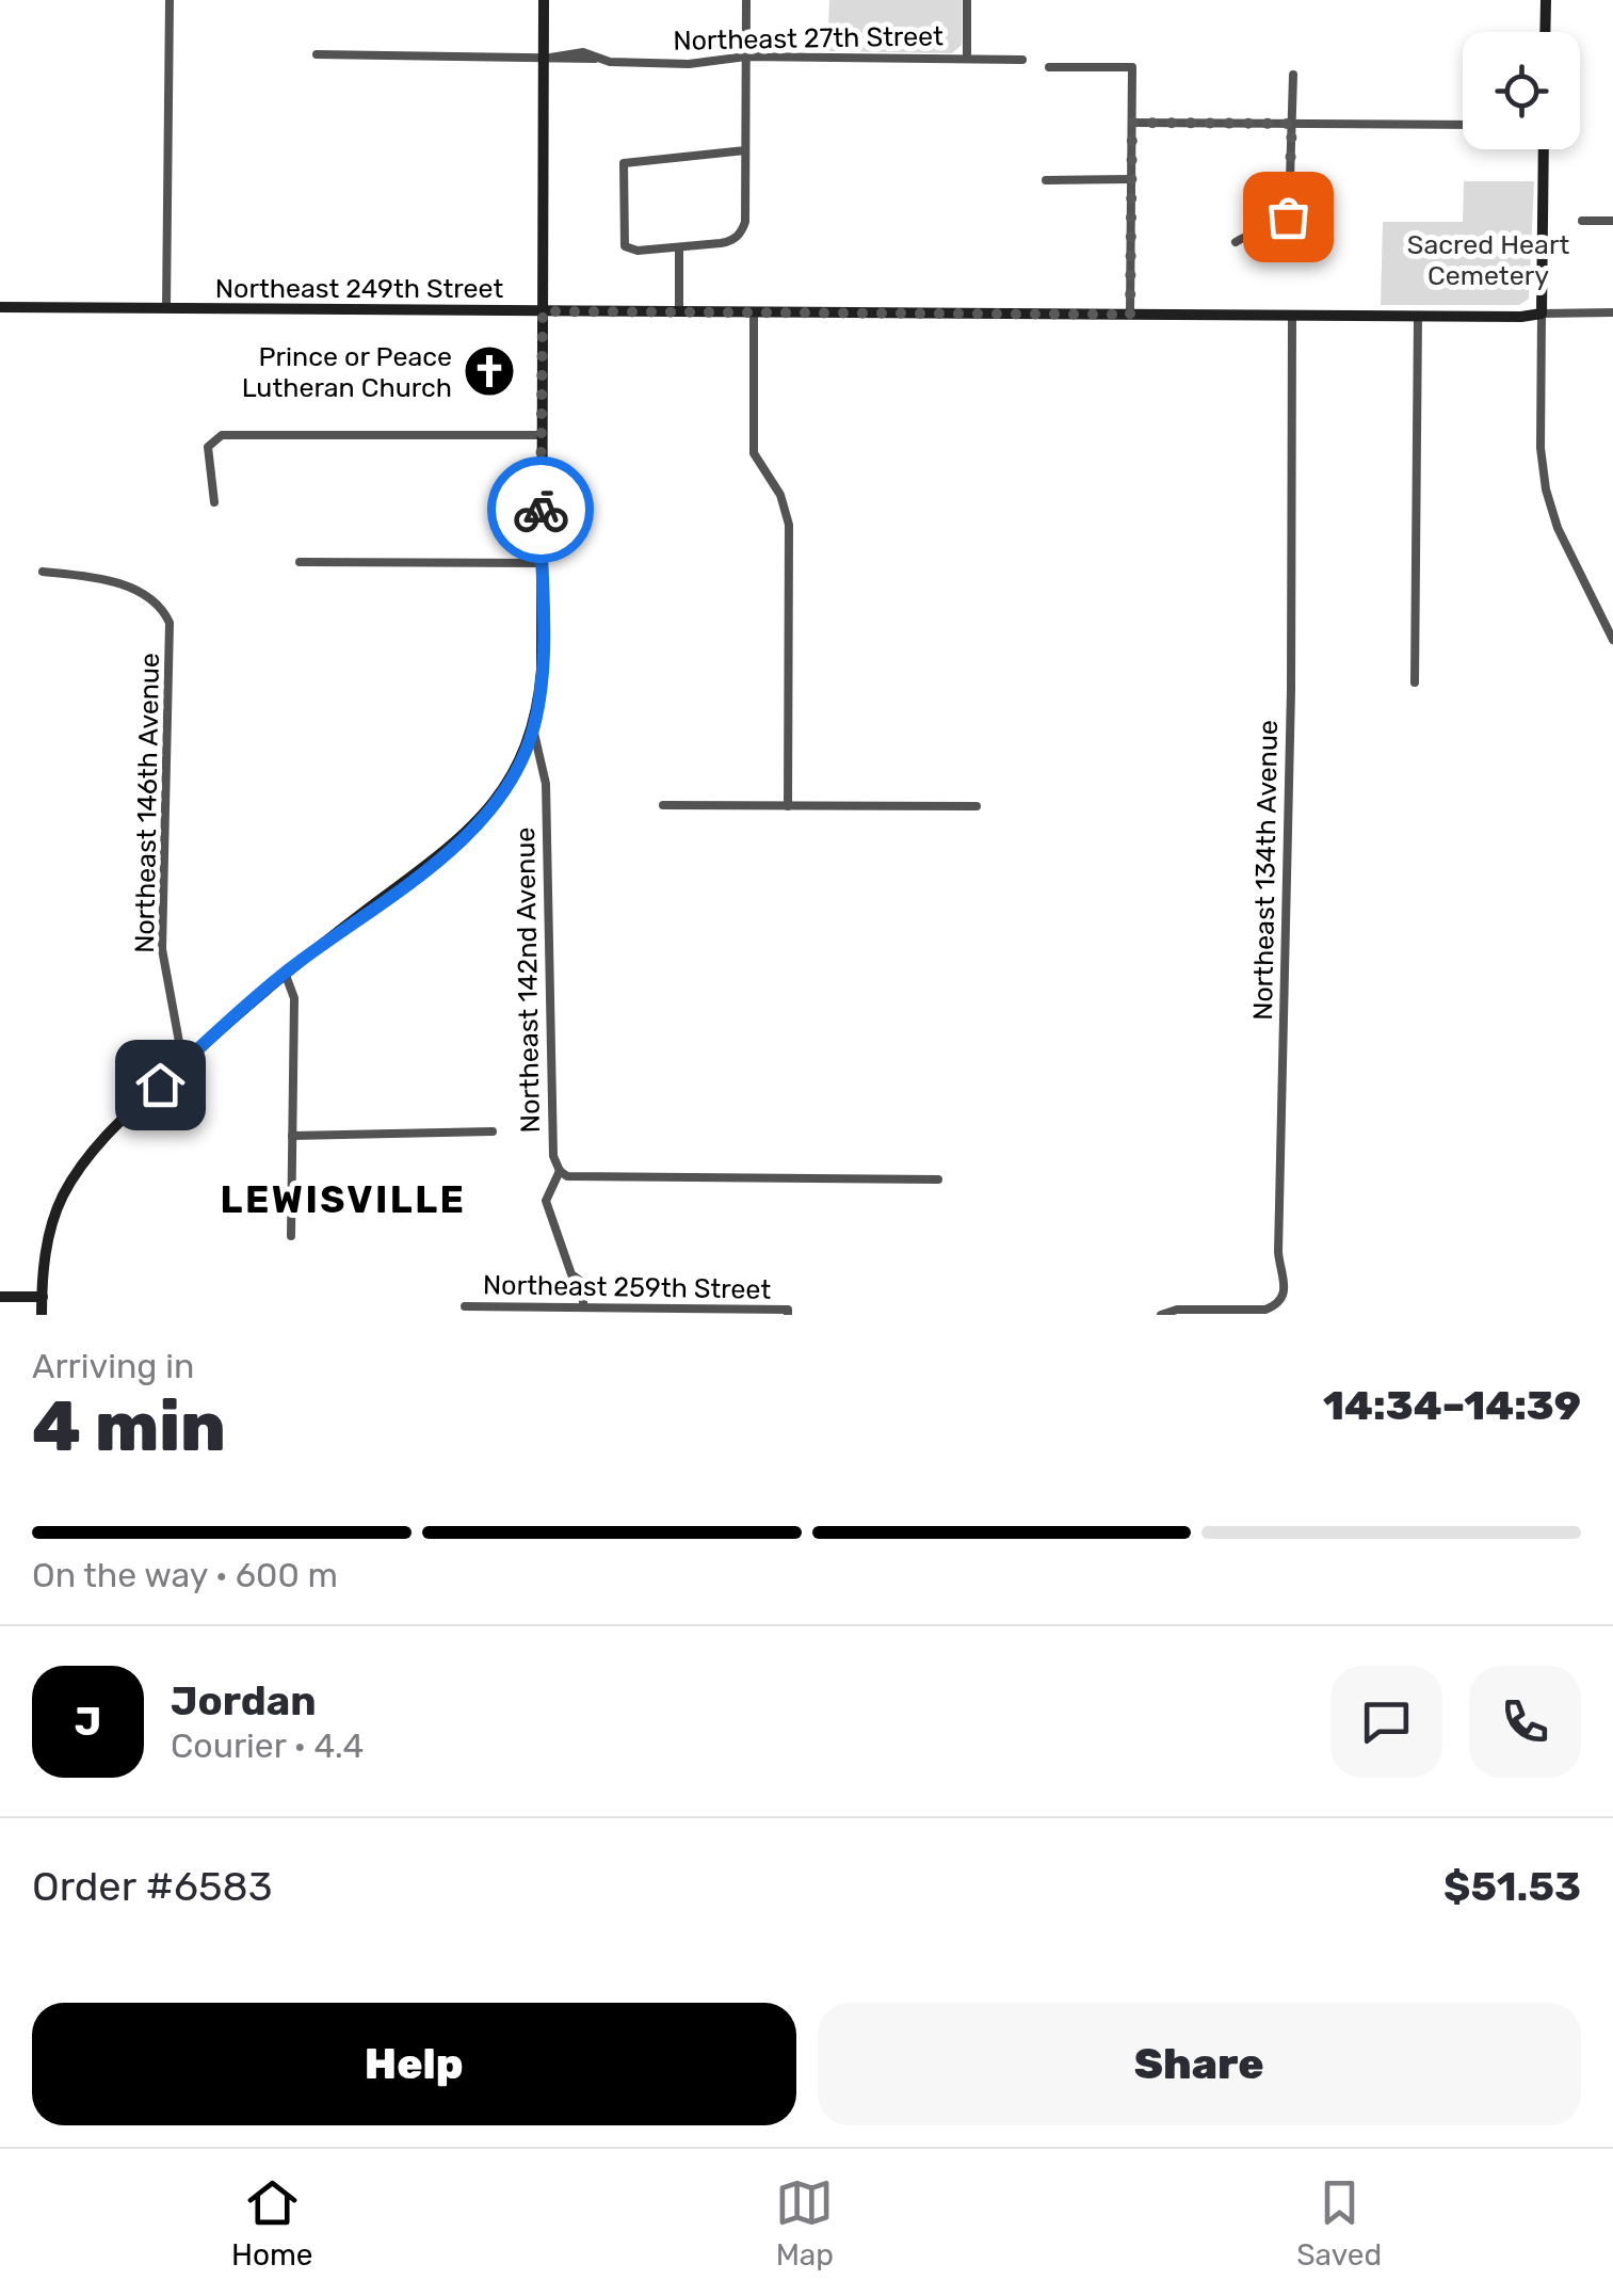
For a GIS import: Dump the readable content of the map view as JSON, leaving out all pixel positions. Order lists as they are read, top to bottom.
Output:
{
  "streets": {
    "street": [
      "Northeast 27th Street",
      "Northeast 249th Street",
      "Northeast 146th Avenue",
      "Northeast 134th Avenue",
      "Northeast 142nd Avenue",
      "Northeast 259th Street"
    ]
  },
  "crossings": [
    ["Northeast 27th Street", "Northeast 142nd Avenue"],
    ["Northeast 249th Street", "Northeast 134th Avenue"],
    ["Northeast 249th Street", "Northeast 142nd Avenue"],
    ["Northeast 142nd Avenue", "Northeast 259th Street"]
  ],
  "districts": ["LEWISVILLE"],
  "parks": ["Sacred Heart Cemetery"],
  "places": {
    "church": ["Prince or Peace Lutheran Church"]
  },
  "page": {
    "heading": ["4 min", "Arriving in", "14:34–14:39"],
    "panel": [
      "Jordan",
      "Courier · 4.4",
      "Order #6583",
      "$51.53"
    ],
    "bar": "On the way · 600 m",
    "round": "J",
    "buttons": ["Help", "Share"],
    "tabs": ["Home", "Map", "Saved"]
  }
}
